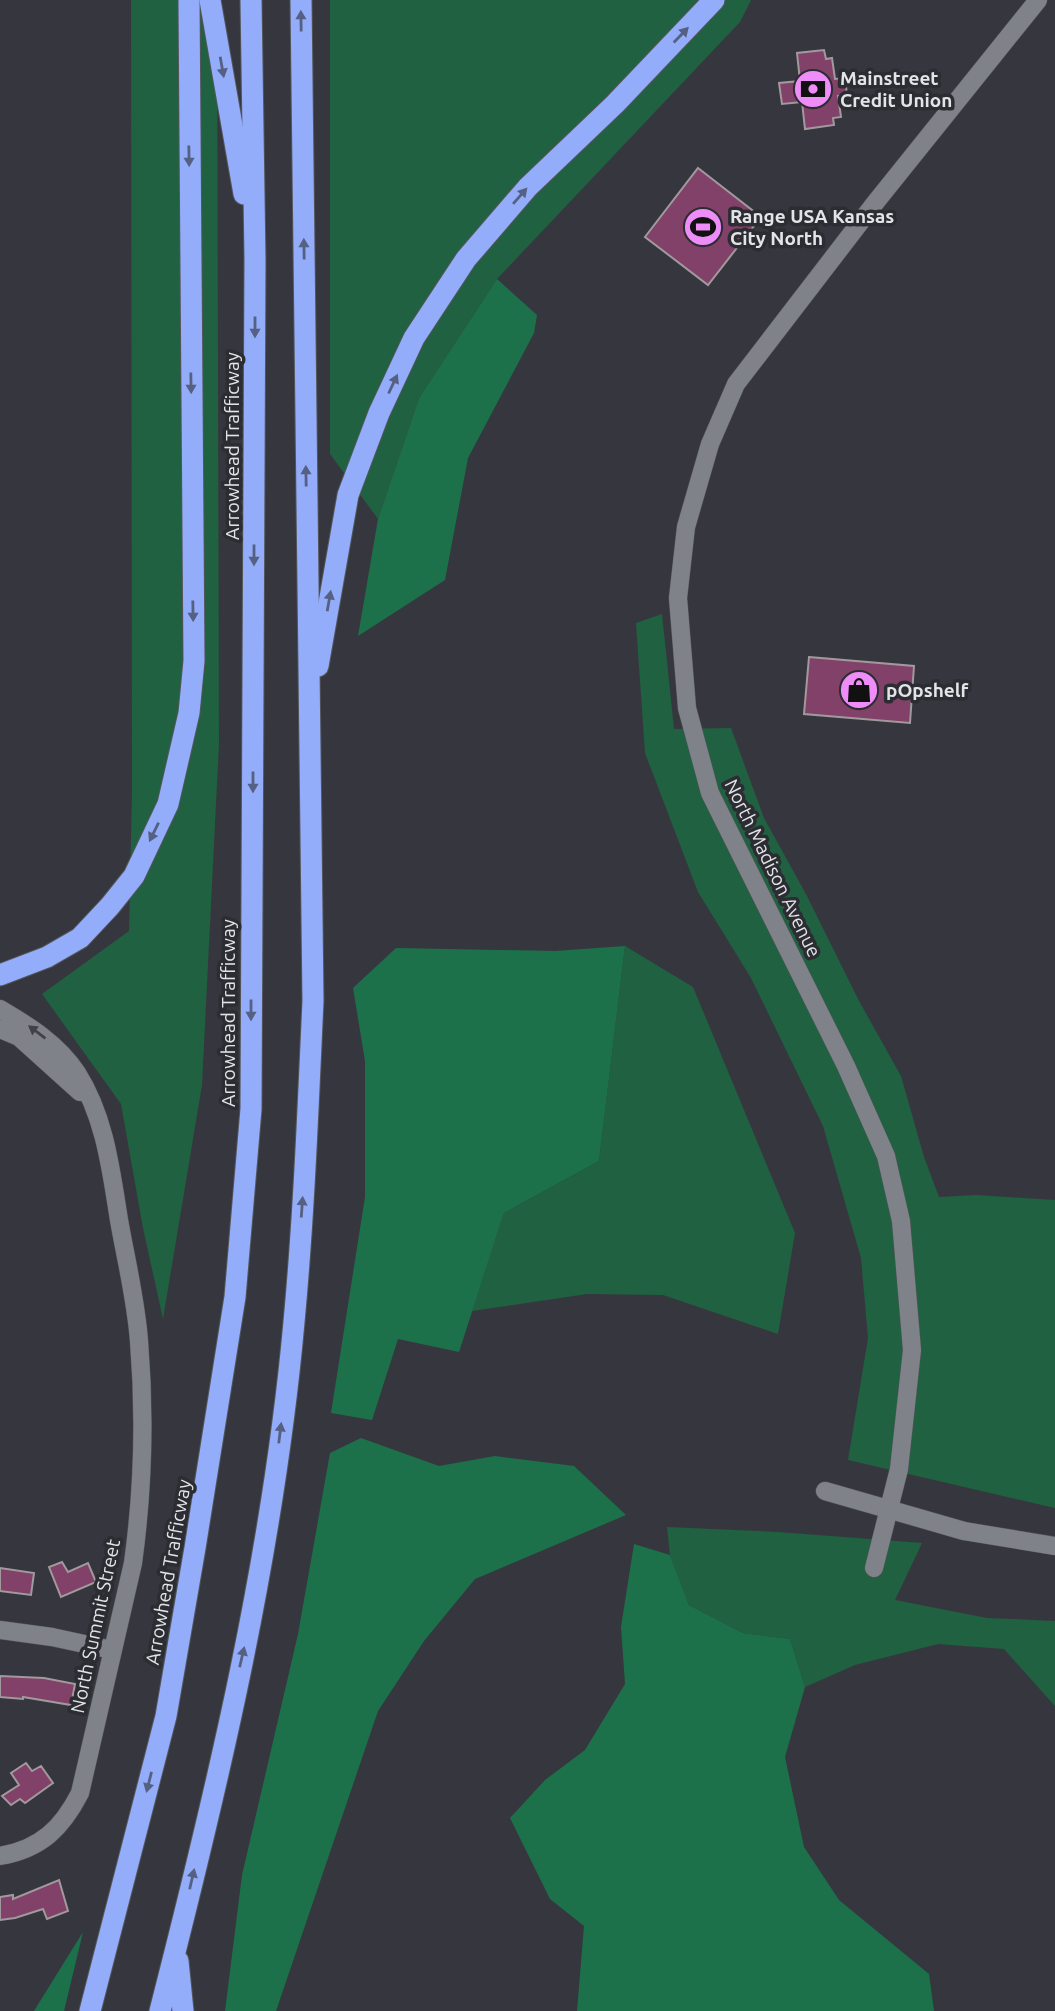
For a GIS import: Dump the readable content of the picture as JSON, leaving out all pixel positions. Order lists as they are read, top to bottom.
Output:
{
  "streets": {
    "highway": ["Arrowhead Trafficway"],
    "street": ["North Madison Avenue", "North Summit Street"]
  },
  "places": {
    "bank": ["Mainstreet Credit Union"],
    "sports": ["Range USA Kansas City North"],
    "shop": ["pOpshelf"]
  }
}
